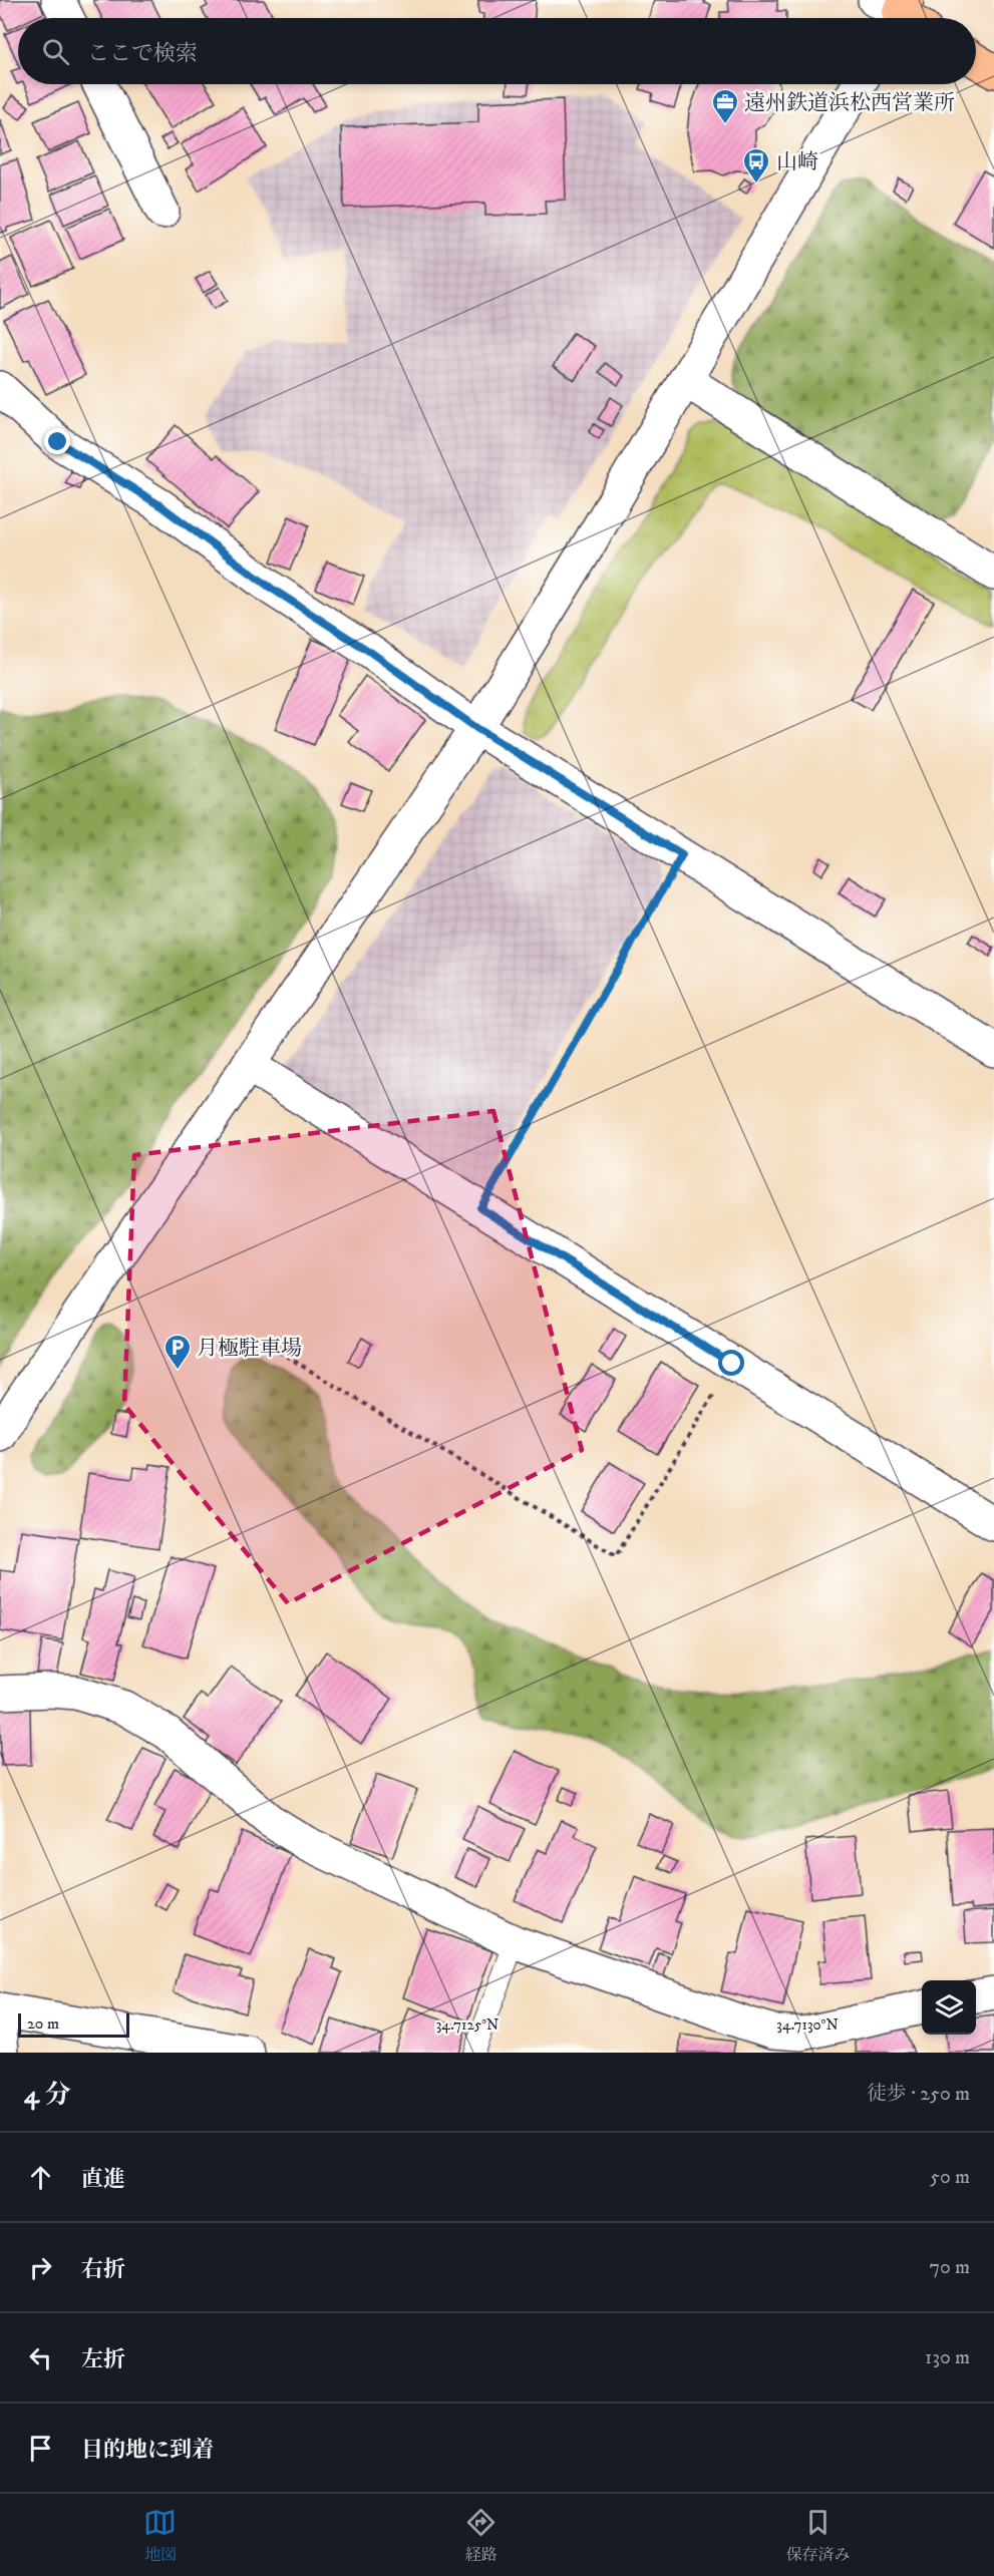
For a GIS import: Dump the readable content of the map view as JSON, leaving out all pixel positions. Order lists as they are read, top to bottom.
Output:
{
  "places": {
    "office": ["遠州鉄道浜松西営業所"],
    "bus stop": ["山崎"],
    "parking": ["月極駐車場"]
  },
  "scale_bar": "20 m",
  "page": {
    "search": "ここで検索",
    "scale": "20 m",
    "heading": ["4 分", "徒歩 · 250 m"],
    "list": [
      ["直進", "50 m"],
      ["右折", "70 m"],
      ["左折", "130 m"],
      "目的地に到着"
    ],
    "nav": ["地図", "経路", "保存済み"]
  },
  "coordinates": ["34.7125°N", "34.7130°N"]
}
